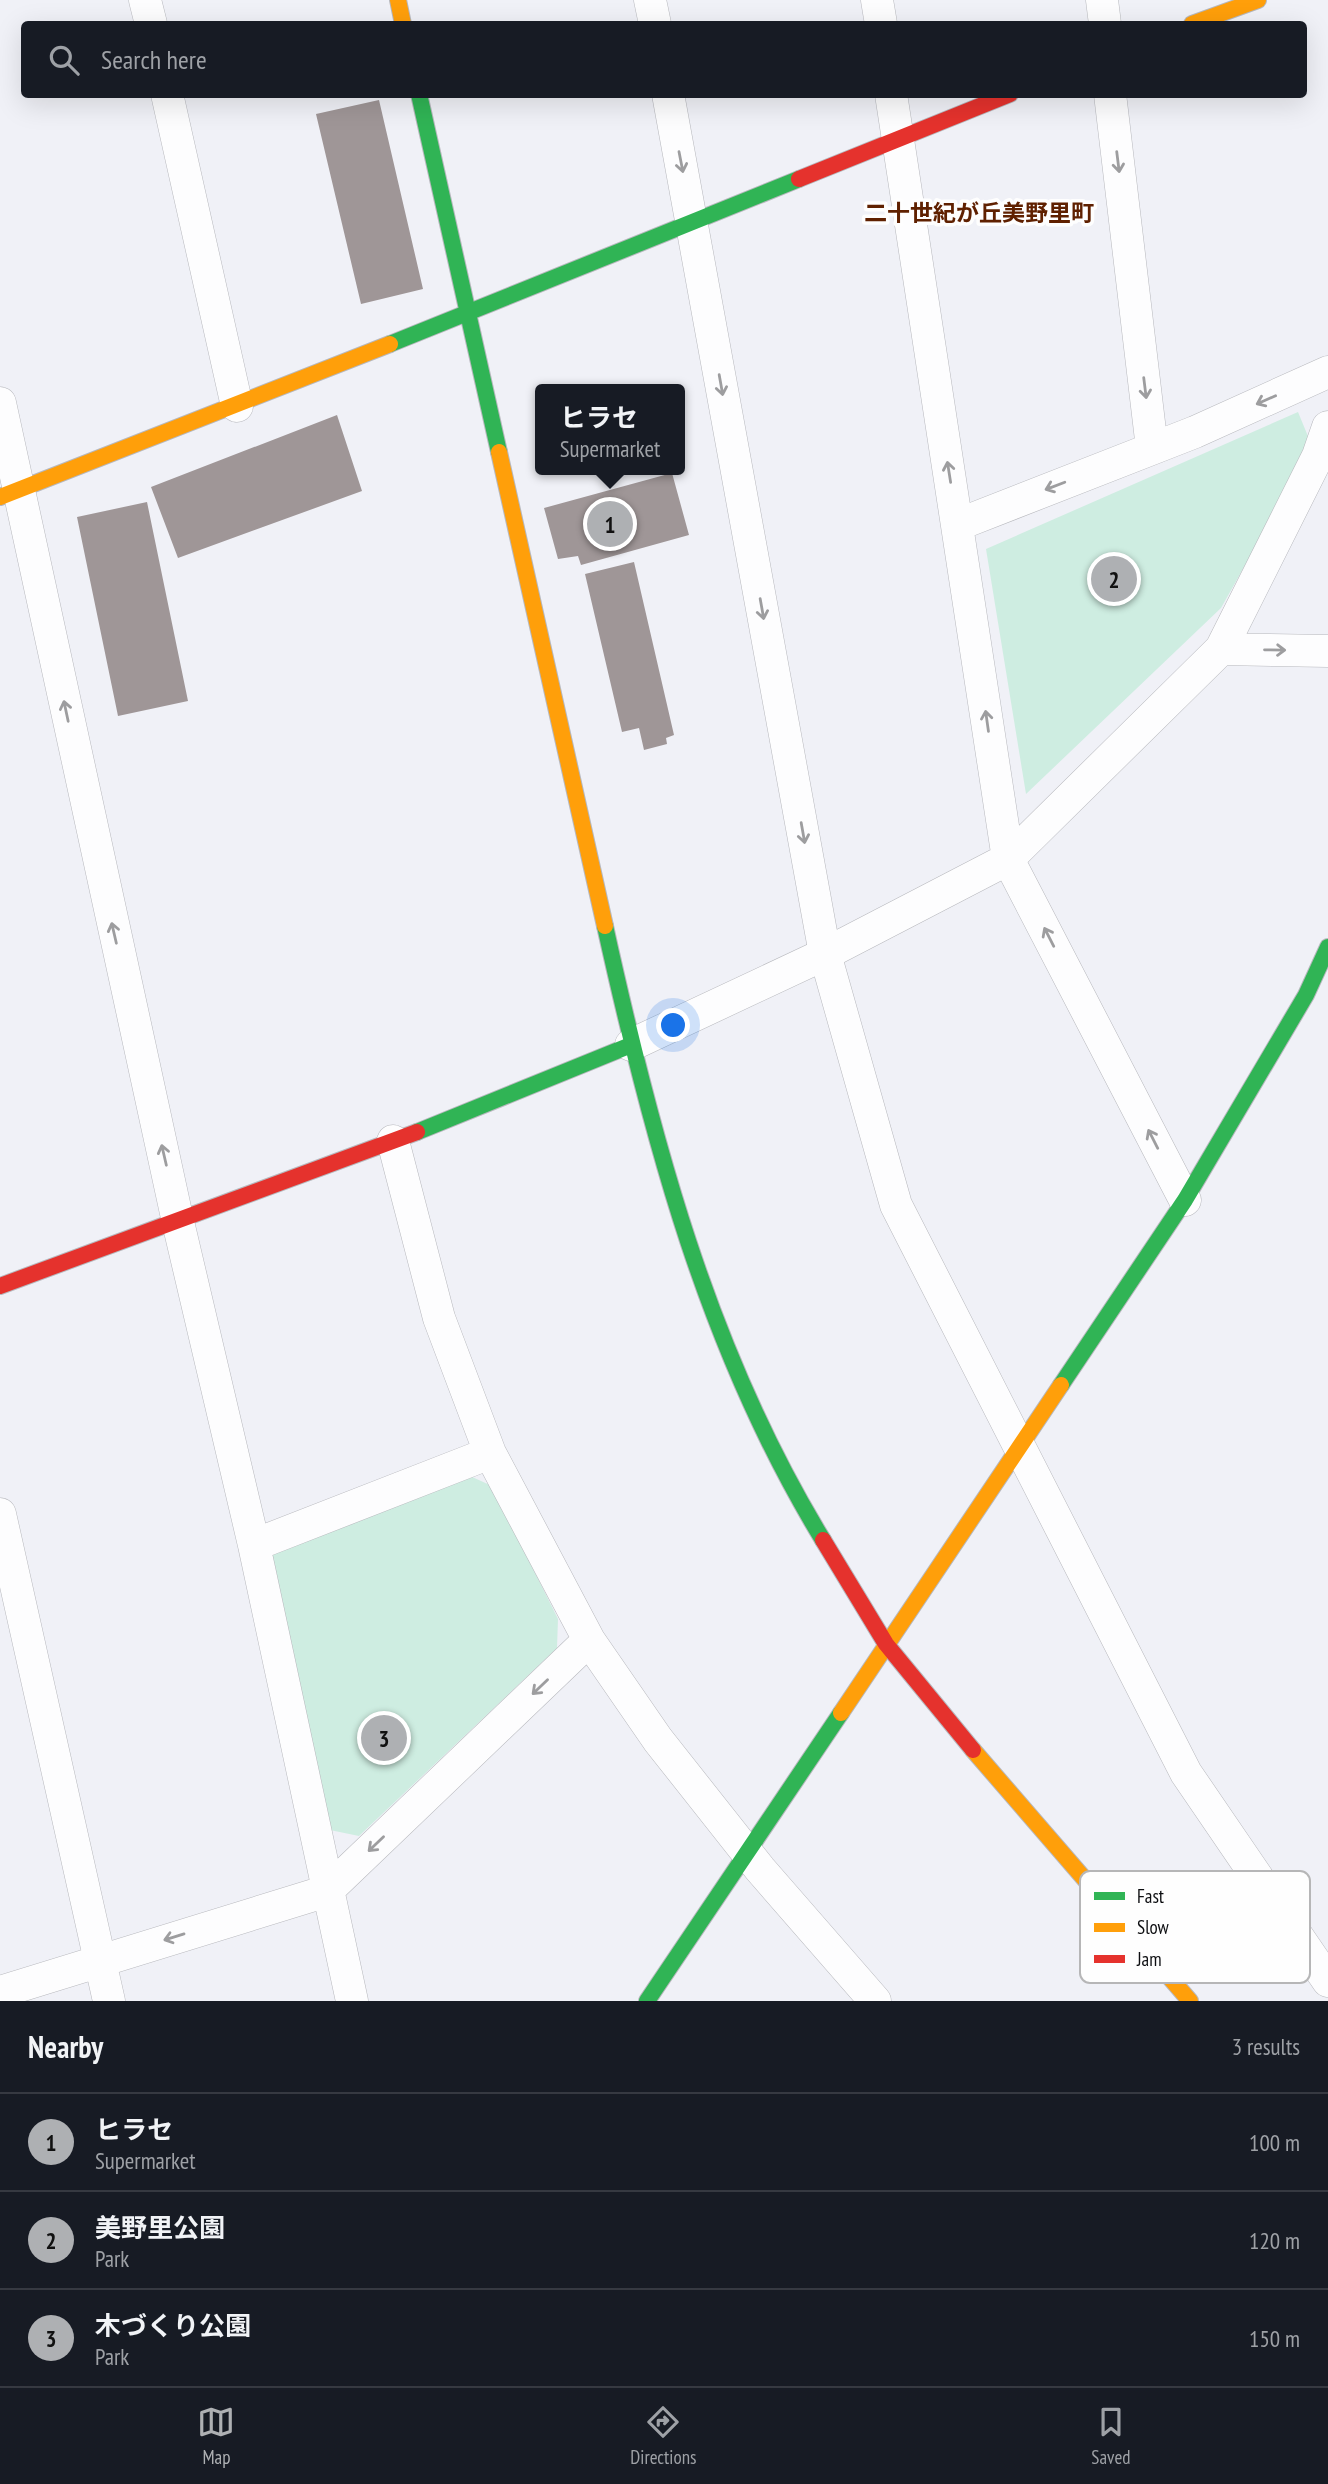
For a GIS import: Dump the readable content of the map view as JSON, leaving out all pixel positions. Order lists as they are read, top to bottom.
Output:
{
  "districts": ["二十世紀が丘美野里町"],
  "legend": ["Fast", "Slow", "Jam"],
  "page": {
    "search": "Search here",
    "popup": ["ヒラセ", "Supermarket"],
    "pins": ["1", "2", "3"],
    "heading": ["Nearby", "3 results"],
    "list": [
      {
        "mark": "1",
        "name": "ヒラセ",
        "note": "Supermarket",
        "value": "100 m"
      },
      {
        "mark": "2",
        "name": "美野里公園",
        "note": "Park",
        "value": "120 m"
      },
      {
        "mark": "3",
        "name": "木づくり公園",
        "note": "Park",
        "value": "150 m"
      }
    ],
    "nav": ["Map", "Directions", "Saved"]
  }
}
